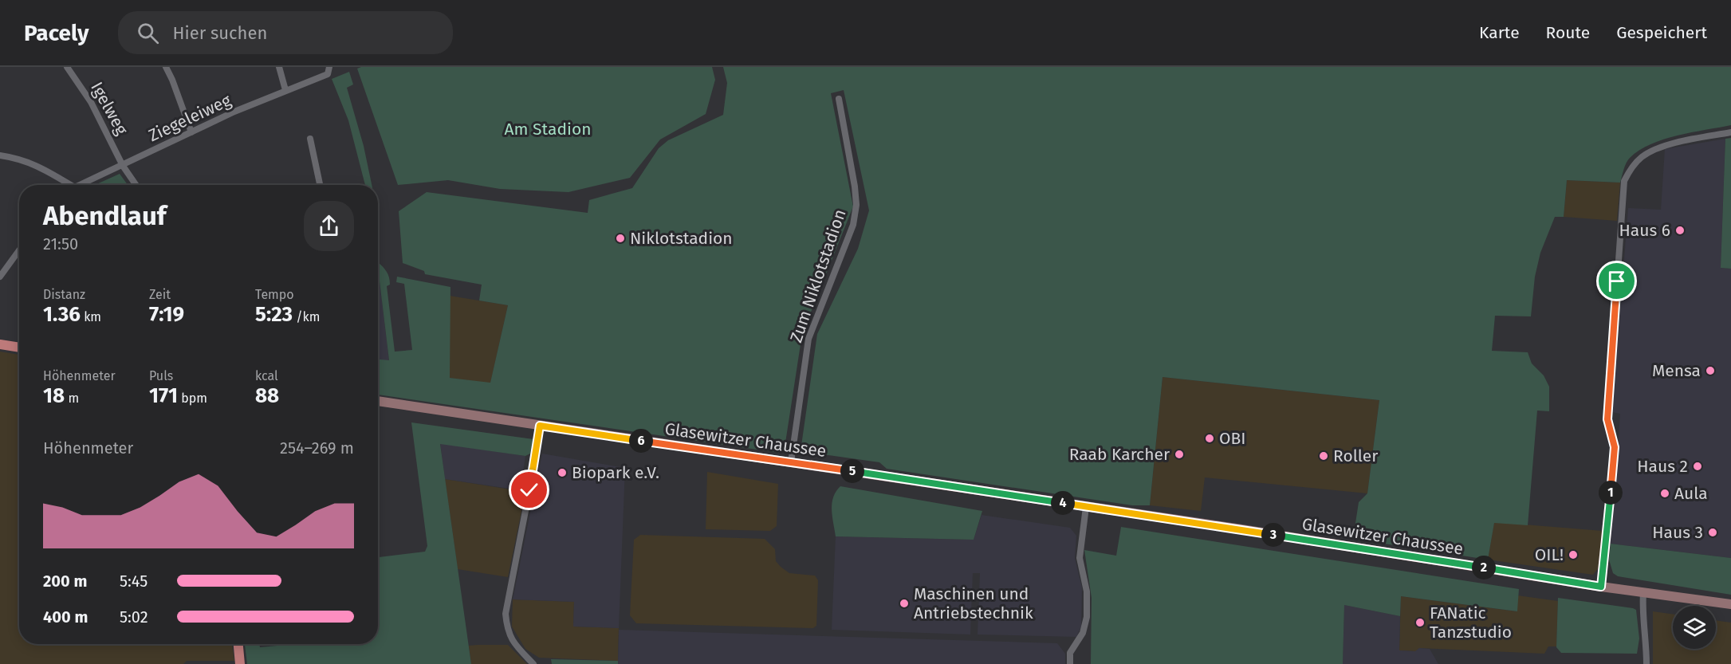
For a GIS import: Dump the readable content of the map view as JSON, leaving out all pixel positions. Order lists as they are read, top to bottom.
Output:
{
  "streets": {
    "main road": ["Glasewitzer Chaussee"],
    "street": ["Igelweg", "Ziegeleiweg", "Zum Niklotstadion"]
  },
  "crossings": [
    ["Igelweg", "Ziegeleiweg"],
    ["Zum Niklotstadion", "Glasewitzer Chaussee"]
  ],
  "parks": ["Am Stadion"],
  "places": [
    "Haus 6",
    "Niklotstadion",
    "Mensa",
    "OBI",
    "Raab Karcher",
    "Roller",
    "Haus 2",
    "Biopark e.V.",
    "Aula",
    "Haus 3",
    "OIL!",
    "Maschinen und Antriebstechnik",
    "FANatic Tanzstudio"
  ],
  "page": {
    "header": "Pacely",
    "search": "Hier suchen",
    "nav": ["Karte", "Route", "Gespeichert"],
    "heading": ["Abendlauf", "21:50"],
    "stats": [
      ["Distanz", "1.36 km"],
      ["Zeit", "7:19"],
      ["Tempo", "5:23 /km"],
      ["Höhenmeter", "18 m"],
      ["Puls", "171 bpm"],
      ["kcal", "88"]
    ],
    "pins": [
      "6",
      "5",
      "1",
      "4",
      "3",
      "2"
    ],
    "chart": ["Höhenmeter", "254–269 m"],
    "list": [
      {
        "name": "200 m",
        "note": "5:45"
      },
      {
        "name": "400 m",
        "note": "5:02"
      }
    ]
  }
}
